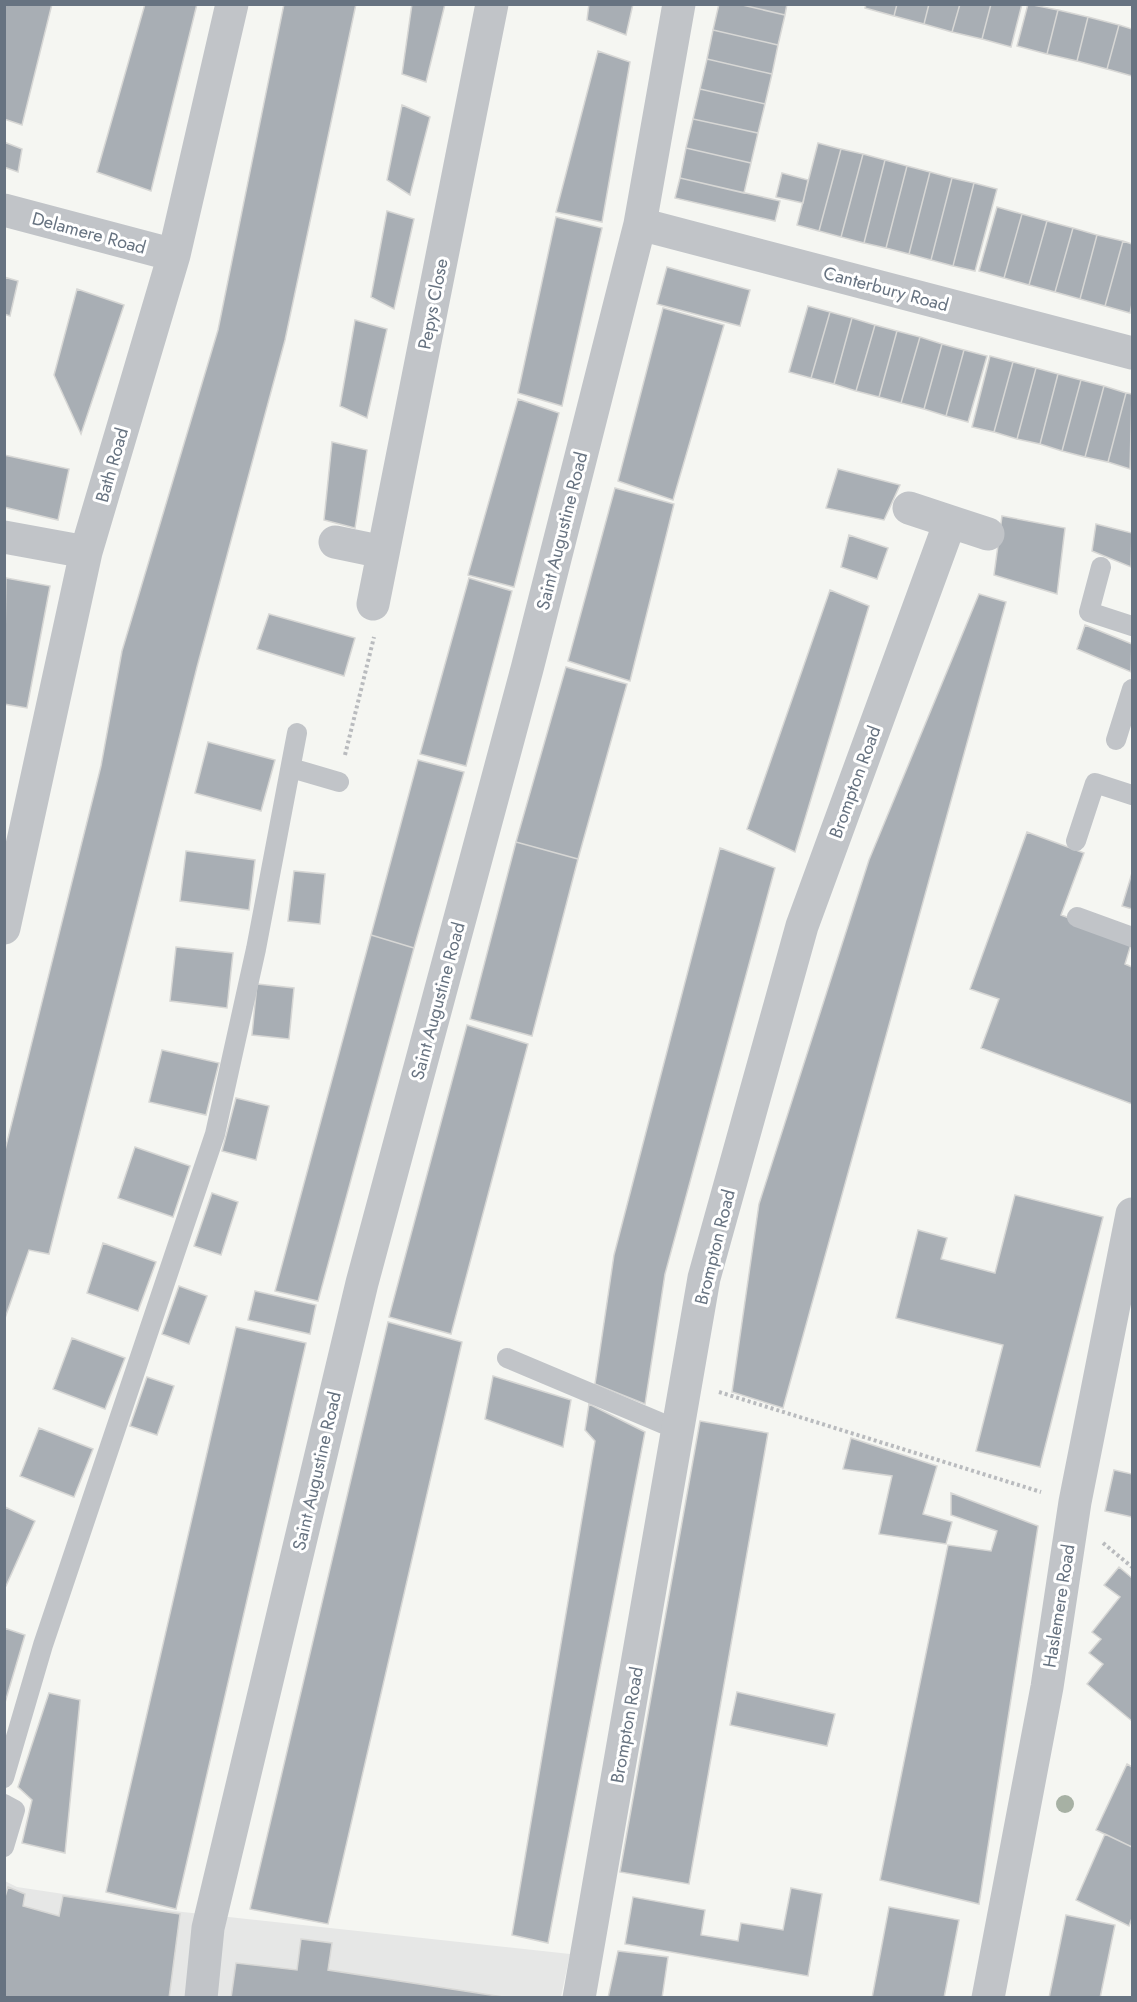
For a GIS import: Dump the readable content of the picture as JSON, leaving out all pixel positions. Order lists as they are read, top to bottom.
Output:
{
  "streets": {
    "street": [
      "Delamere Road",
      "Canterbury Road",
      "Pepys Close",
      "Bath Road",
      "Saint Augustine Road",
      "Brompton Road",
      "Haslemere Road"
    ]
  },
  "crossings": [
    ["Delamere Road", "Bath Road"],
    ["Canterbury Road", "Saint Augustine Road"]
  ]
}
